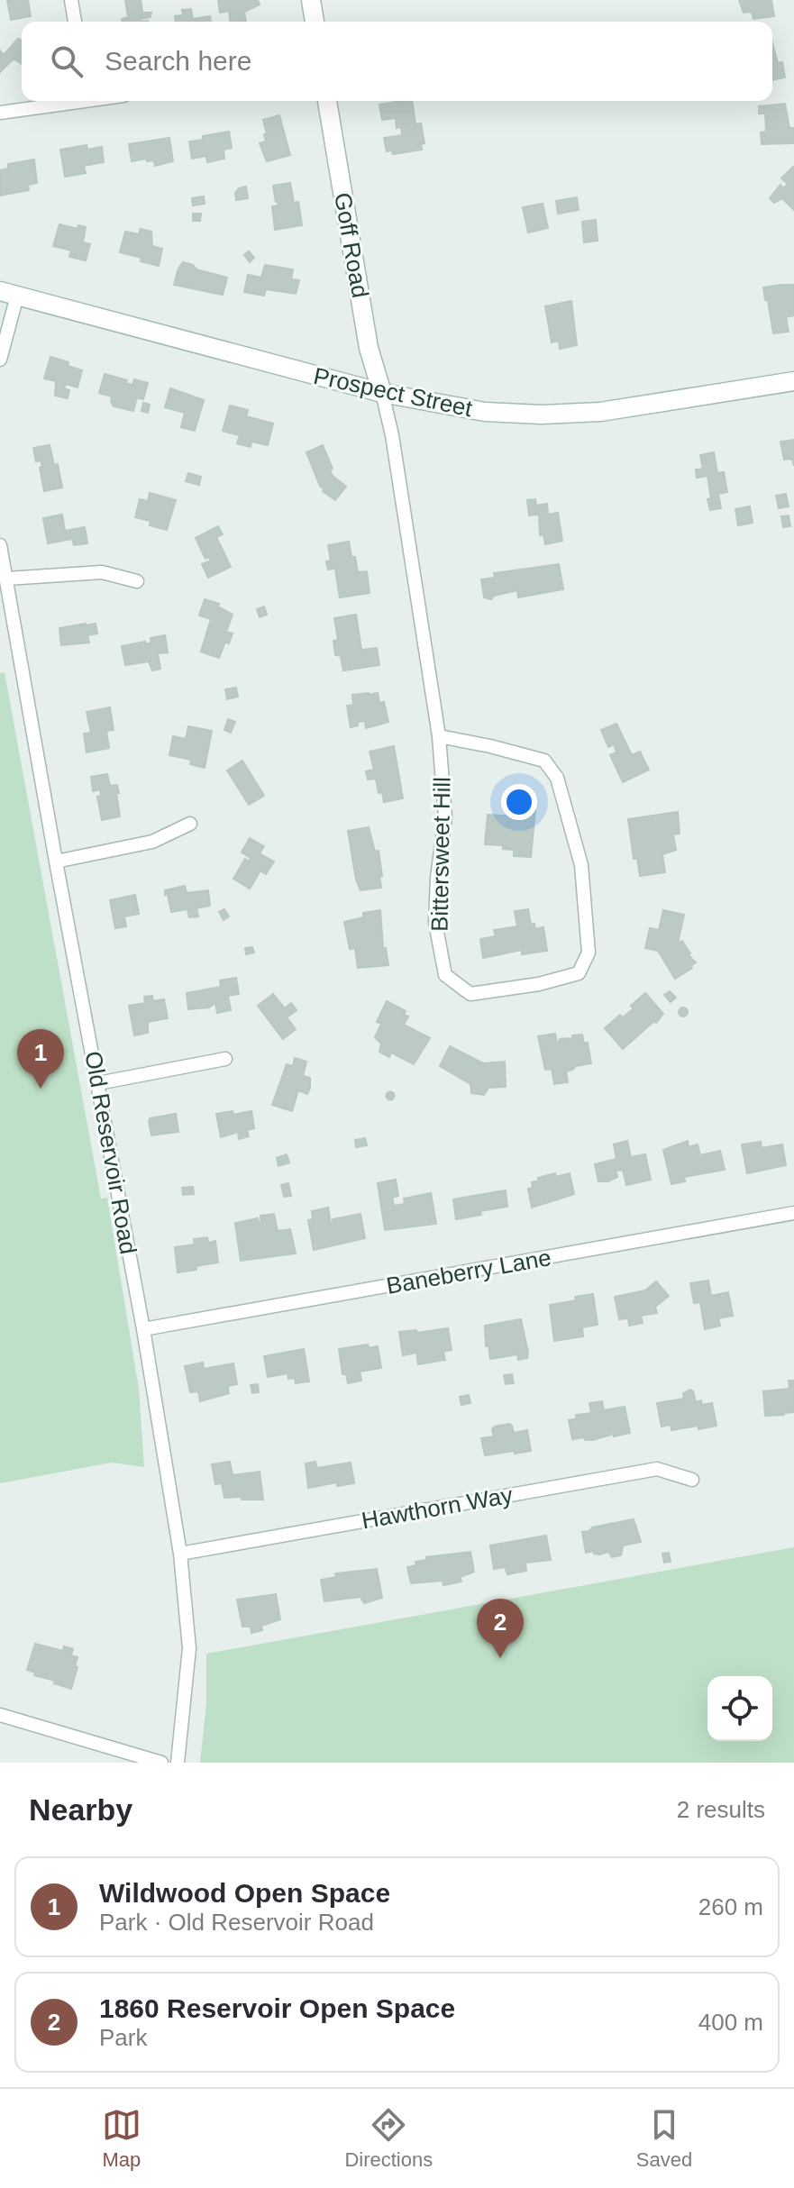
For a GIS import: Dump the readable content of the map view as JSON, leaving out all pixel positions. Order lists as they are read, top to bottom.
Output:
{
  "streets": {
    "main road": ["Goff Road", "Prospect Street"],
    "street": [
      "Bittersweet Hill",
      "Old Reservoir Road",
      "Baneberry Lane",
      "Hawthorn Way"
    ]
  },
  "crossings": [
    ["Goff Road", "Prospect Street"],
    ["Goff Road", "Bittersweet Hill"],
    ["Prospect Street", "Bittersweet Hill"],
    ["Old Reservoir Road", "Baneberry Lane"],
    ["Old Reservoir Road", "Hawthorn Way"]
  ],
  "page": {
    "search": "Search here",
    "pins": ["1", "2"],
    "heading": ["Nearby", "2 results"],
    "list": [
      {
        "mark": "1",
        "name": "Wildwood Open Space",
        "note": "Park · Old Reservoir Road",
        "value": "260 m"
      },
      {
        "mark": "2",
        "name": "1860 Reservoir Open Space",
        "note": "Park",
        "value": "400 m"
      }
    ],
    "nav": ["Map", "Directions", "Saved"]
  }
}
